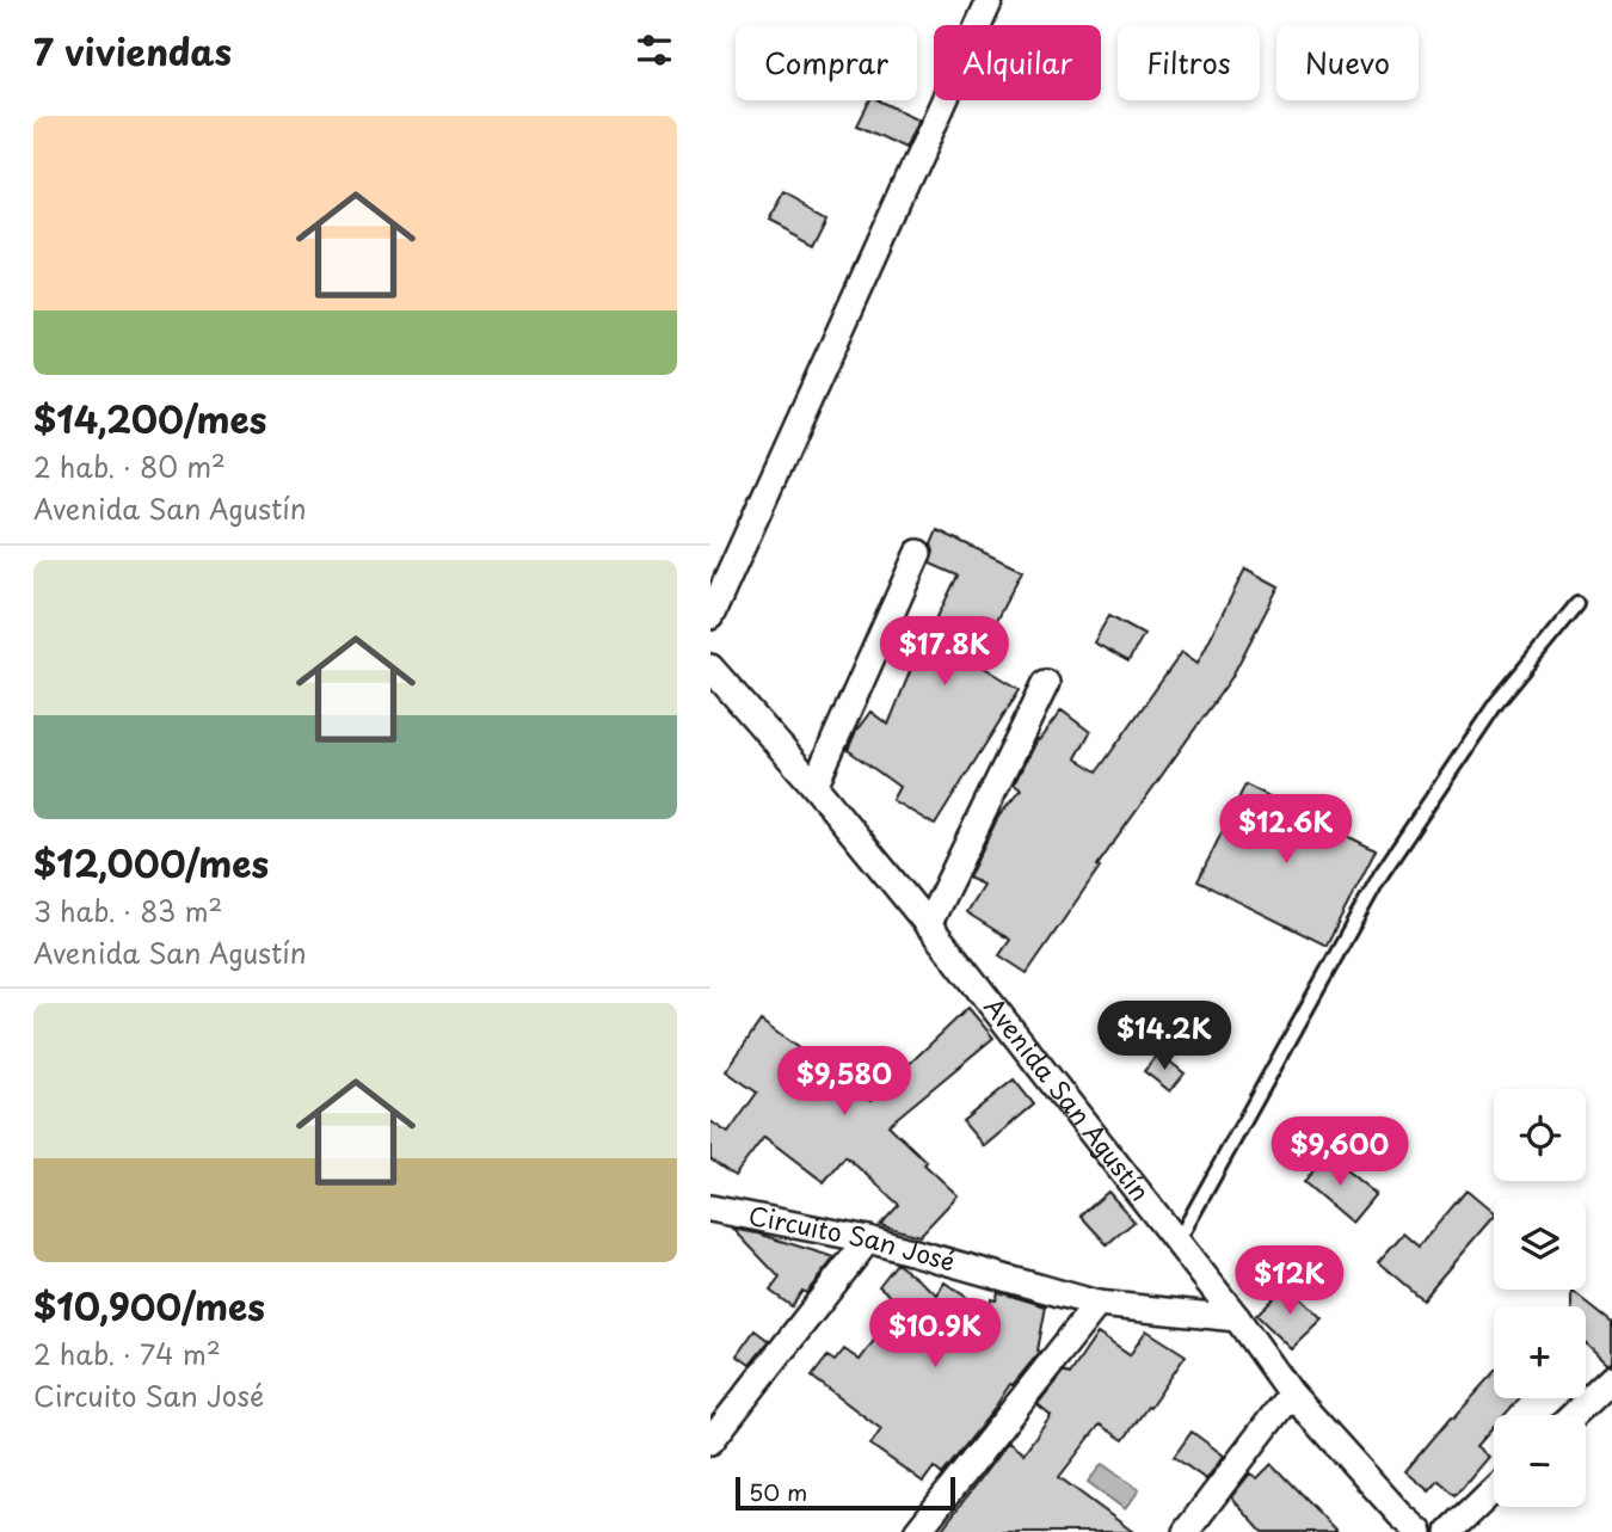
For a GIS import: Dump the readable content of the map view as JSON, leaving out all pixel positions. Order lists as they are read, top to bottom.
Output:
{
  "streets": {
    "street": ["Avenida San Agustín", "Circuito San José"]
  },
  "crossings": [
    ["Avenida San Agustín", "Circuito San José"]
  ],
  "scale_bar": "50 m",
  "page": {
    "heading": "7 viviendas",
    "chip": [
      "Comprar",
      "Alquilar",
      "Filtros",
      "Nuevo"
    ],
    "list": [
      {
        "name": "$14,200/mes",
        "note": "2 hab. · 80 m² · Avenida San Agustín"
      },
      {
        "name": "$12,000/mes",
        "note": "3 hab. · 83 m² · Avenida San Agustín"
      },
      {
        "name": "$10,900/mes",
        "note": "2 hab. · 74 m² · Circuito San José"
      }
    ],
    "price": [
      "$17.8K",
      "$12.6K",
      "$14.2K",
      "$9,580",
      "$9,600",
      "$12K",
      "$10.9K"
    ],
    "map_buttons": ["+", "−"],
    "scale": "50 m"
  }
}
